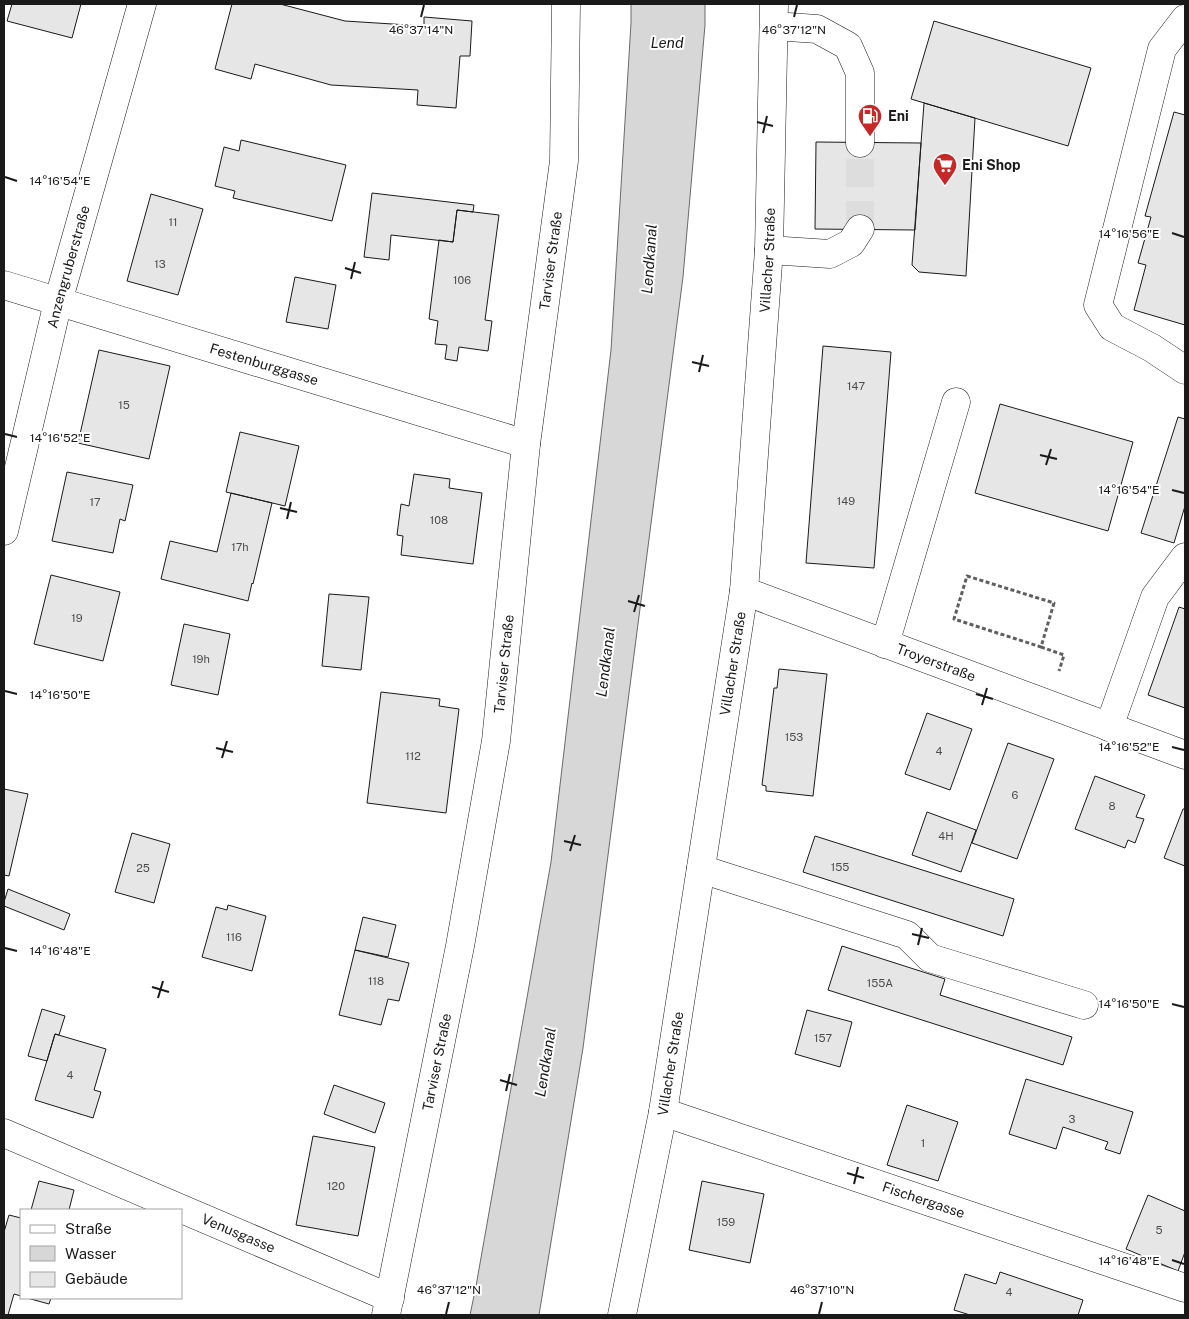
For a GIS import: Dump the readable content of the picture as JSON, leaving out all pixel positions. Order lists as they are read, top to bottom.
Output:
{
  "streets": {
    "street": [
      "Villacher Straße",
      "Tarviser Straße",
      "Anzengruberstraße",
      "Festenburggasse",
      "Troyerstraße",
      "Fischergasse",
      "Venusgasse"
    ]
  },
  "crossings": [
    ["Villacher Straße", "Troyerstraße"],
    ["Villacher Straße", "Fischergasse"],
    ["Tarviser Straße", "Festenburggasse"],
    ["Tarviser Straße", "Venusgasse"],
    ["Anzengruberstraße", "Festenburggasse"]
  ],
  "water": ["Lend", "Lendkanal"],
  "places": {
    "fuel station": ["Eni"],
    "supermarket": ["Eni Shop"]
  },
  "house_numbers": [
    "11",
    "13",
    "106",
    "147",
    "15",
    "149",
    "17",
    "108",
    "17h",
    "19",
    "19h",
    "153",
    "4",
    "112",
    "6",
    "8",
    "4H",
    "155",
    "25",
    "116",
    "118",
    "155A",
    "157",
    "4",
    "3",
    "1",
    "120",
    "159",
    "5",
    "4"
  ],
  "legend": ["Straße", "Wasser", "Gebäude"],
  "coordinates": [
    "46°37'14\"N",
    "46°37'12\"N",
    "14°16'54\"E",
    "14°16'56\"E",
    "14°16'52\"E",
    "14°16'50\"E",
    "14°16'48\"E",
    "46°37'10\"N"
  ]
}
